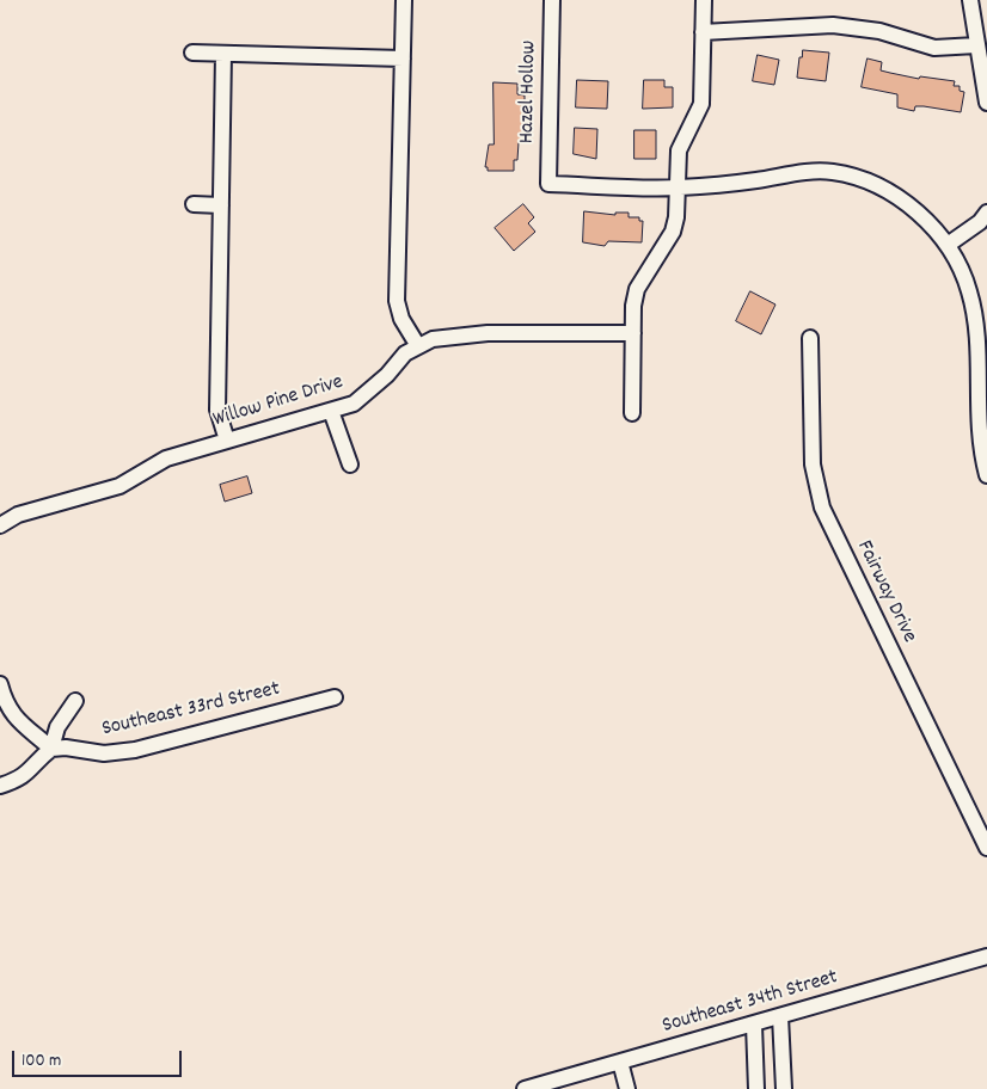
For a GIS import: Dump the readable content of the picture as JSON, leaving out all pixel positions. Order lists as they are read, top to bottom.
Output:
{
  "streets": {
    "street": [
      "Hazel Hollow",
      "Willow Pine Drive",
      "Fairway Drive",
      "Southeast 33rd Street",
      "Southeast 34th Street"
    ]
  },
  "scale_bar": "100 m"
}
